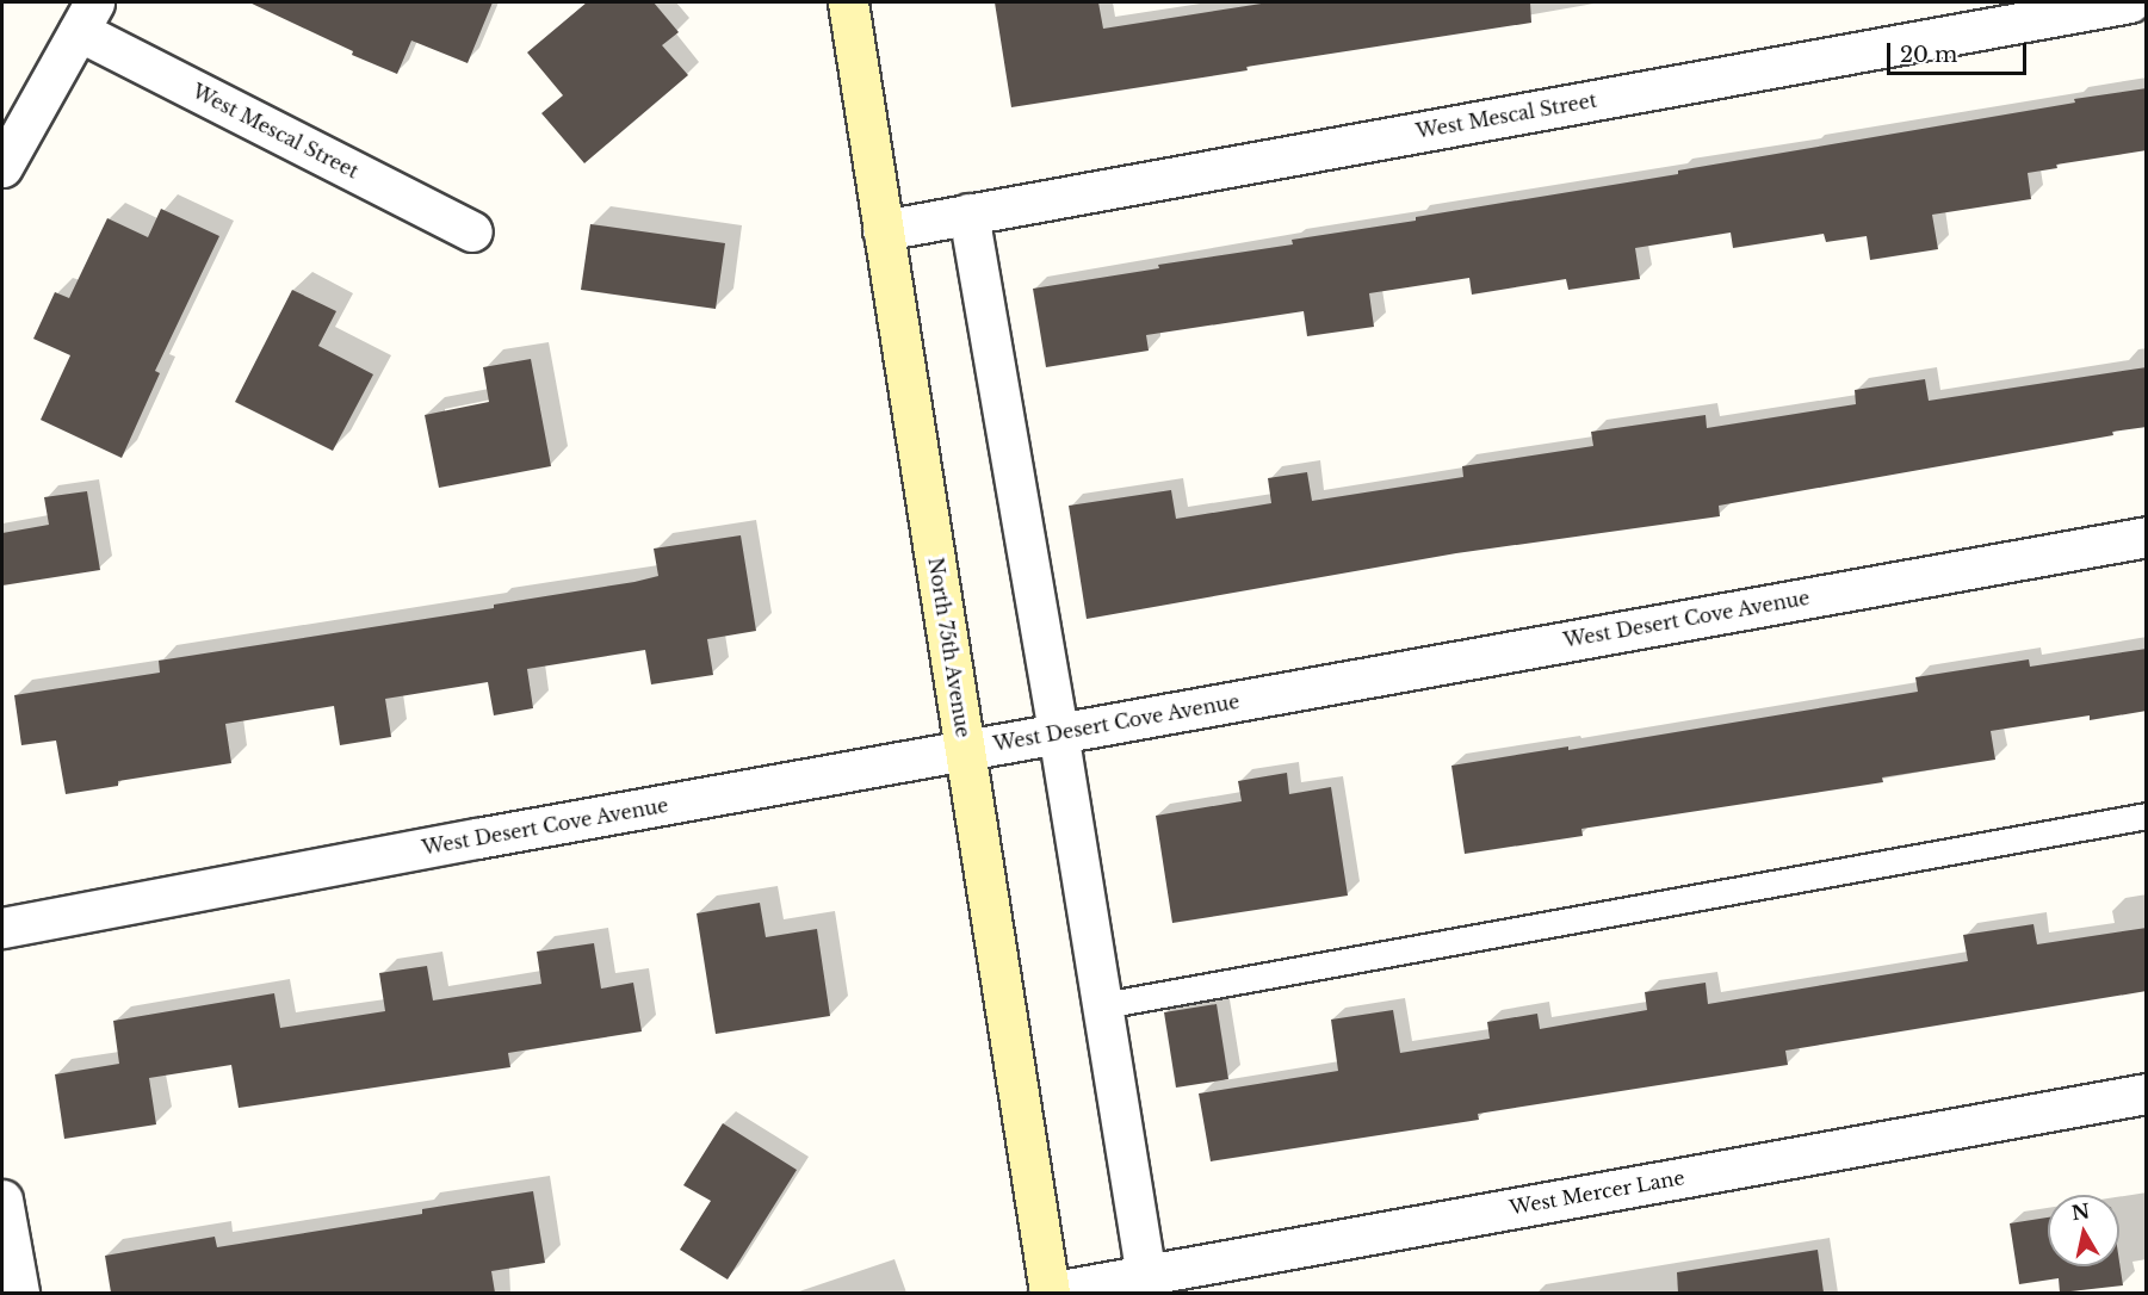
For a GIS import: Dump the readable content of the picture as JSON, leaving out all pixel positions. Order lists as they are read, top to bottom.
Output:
{
  "streets": {
    "main road": ["North 75th Avenue"],
    "street": ["West Mescal Street", "West Desert Cove Avenue", "West Mercer Lane"]
  },
  "crossings": [
    ["West Mescal Street", "North 75th Avenue"],
    ["West Desert Cove Avenue", "North 75th Avenue"],
    ["North 75th Avenue", "West Mercer Lane"]
  ],
  "scale_bar": "20 m",
  "north": "top"
}
